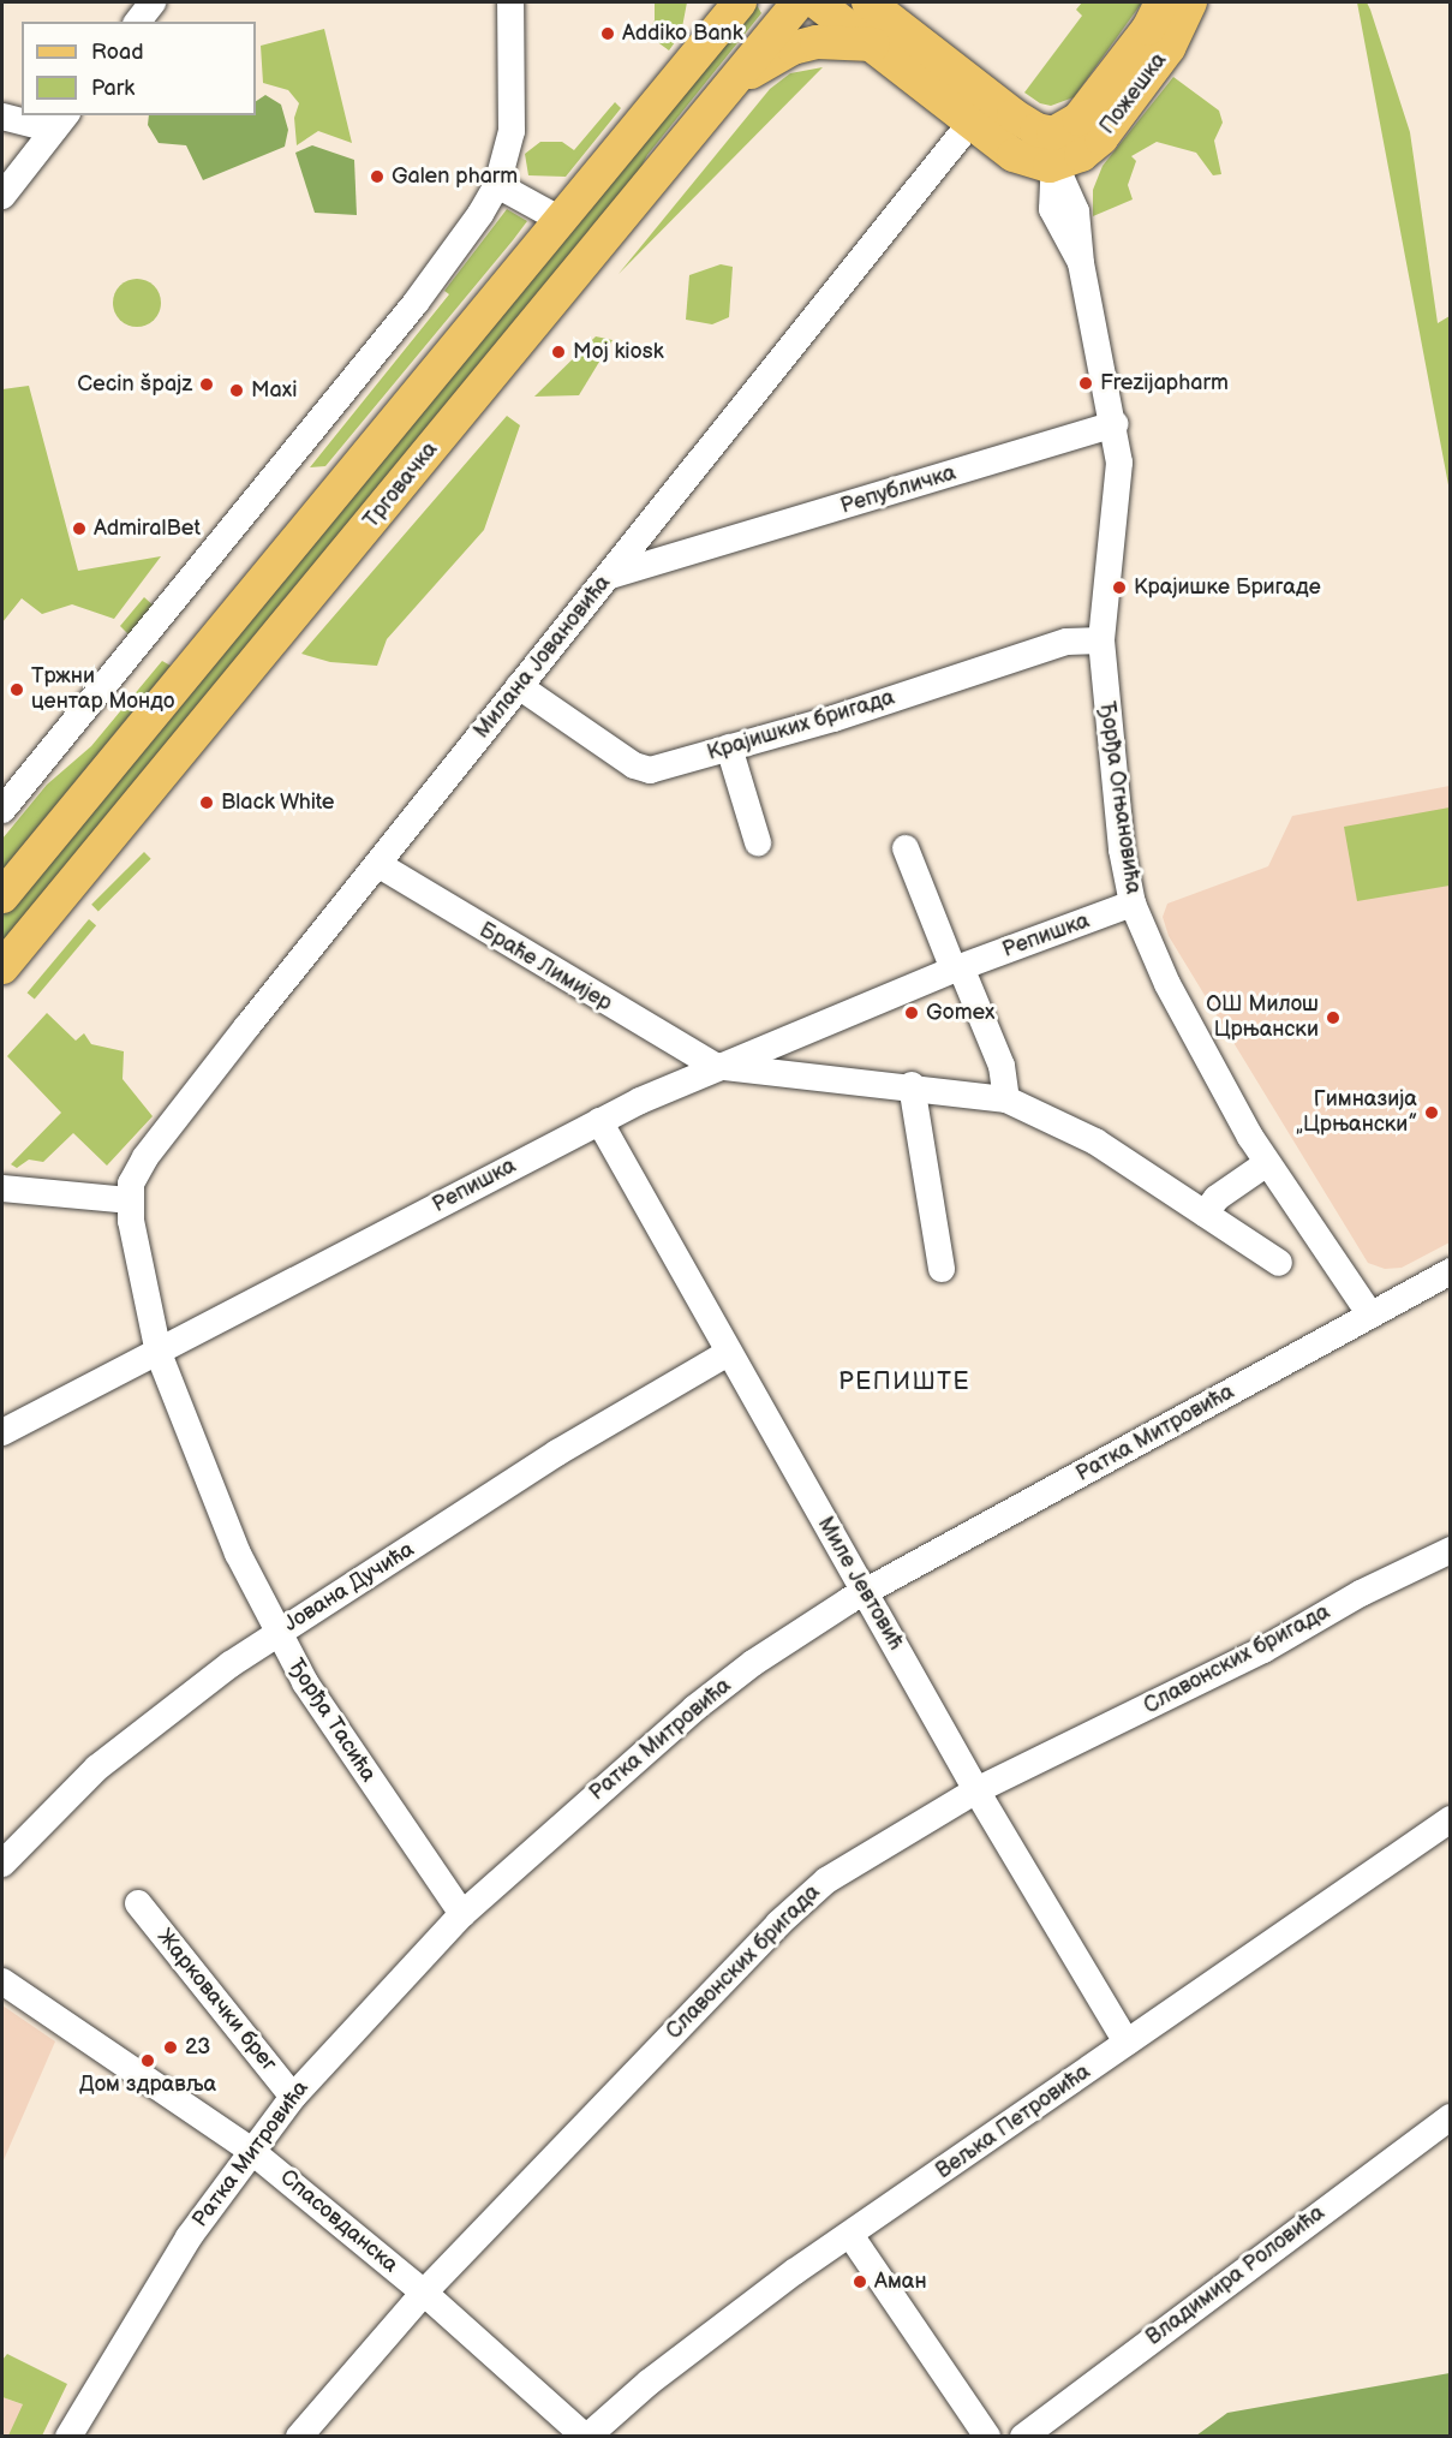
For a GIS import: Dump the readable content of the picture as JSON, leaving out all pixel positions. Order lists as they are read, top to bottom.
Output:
{
  "streets": {
    "main road": ["Пожешка", "Трговачка"],
    "street": [
      "Републичка",
      "Милана Јовановића",
      "Крајишких бригада",
      "Ђорђа Огњановића",
      "Репишка",
      "Браће Лимијер",
      "Ратка Митровића",
      "Миле Јевтовић",
      "Јована Дучића",
      "Славонских бригада",
      "Ђорђа Тасића",
      "Жарковачки брег",
      "Вељка Петровића",
      "Спасовданска",
      "Владимира Роловића"
    ]
  },
  "crossings": [
    ["Пожешка", "Ђорђа Огњановића"],
    ["Републичка", "Милана Јовановића"],
    ["Републичка", "Ђорђа Огњановића"],
    ["Милана Јовановића", "Крајишких бригада"],
    ["Милана Јовановића", "Браће Лимијер"],
    ["Крајишких бригада", "Ђорђа Огњановића"],
    ["Ђорђа Огњановића", "Репишка"],
    ["Ђорђа Огњановића", "Ратка Митровића"],
    ["Репишка", "Браће Лимијер"],
    ["Репишка", "Миле Јевтовић"],
    ["Репишка", "Ђорђа Тасића"],
    ["Ратка Митровића", "Миле Јевтовић"],
    ["Ратка Митровића", "Ђорђа Тасића"],
    ["Ратка Митровића", "Жарковачки брег"],
    ["Ратка Митровића", "Спасовданска"],
    ["Миле Јевтовић", "Јована Дучића"],
    ["Миле Јевтовић", "Славонских бригада"],
    ["Миле Јевтовић", "Вељка Петровића"],
    ["Јована Дучића", "Ђорђа Тасића"],
    ["Славонских бригада", "Спасовданска"],
    ["Вељка Петровића", "Спасовданска"]
  ],
  "districts": ["РЕПИШТЕ"],
  "places": [
    "Addiko Bank",
    "Galen pharm",
    "Moj kiosk",
    "Frezijapharm",
    "Cecin špajz",
    "Maxi",
    "AdmiralBet",
    "Крајишке Бригаде",
    "Тржни центар Мондо",
    "Black White",
    "Gomex",
    "ОШ Милош Црњански",
    "Гимназија „Црњански”",
    "23",
    "Дом здравља",
    "Аман"
  ],
  "legend": ["Road", "Park"]
}
